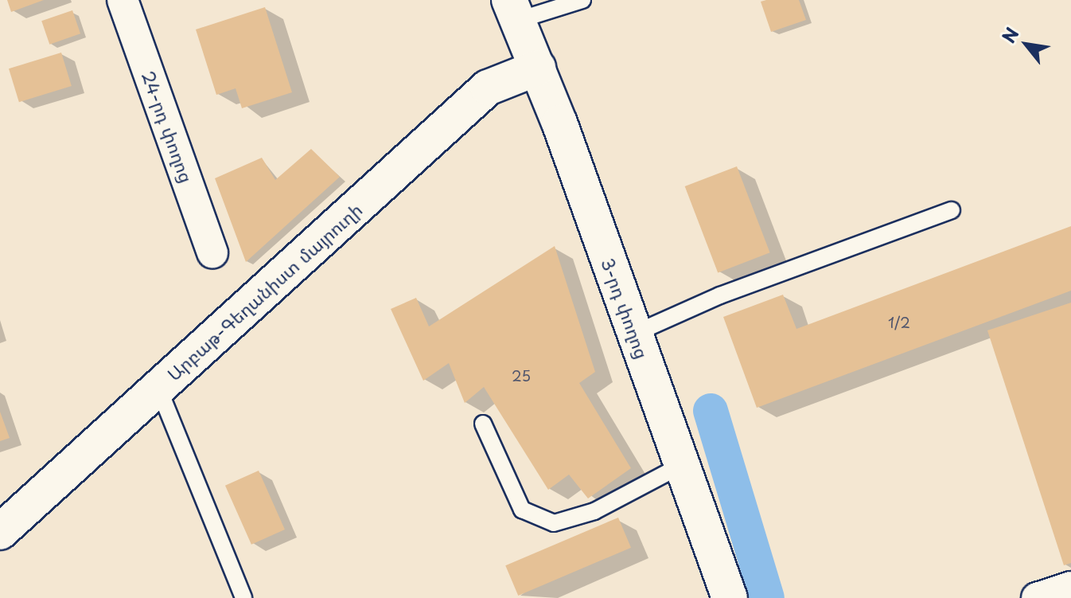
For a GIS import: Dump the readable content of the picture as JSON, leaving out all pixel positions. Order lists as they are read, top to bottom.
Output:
{
  "streets": {
    "main road": ["Արբաթ-Գեղանիստ մայրուղի", "3-րդ փողոց"],
    "street": ["24-րդ փողոց"]
  },
  "crossings": [
    ["Արբաթ-Գեղանիստ մայրուղի", "3-րդ փողոց"]
  ],
  "house_numbers": ["1/2", "25"],
  "north": "top left"
}
